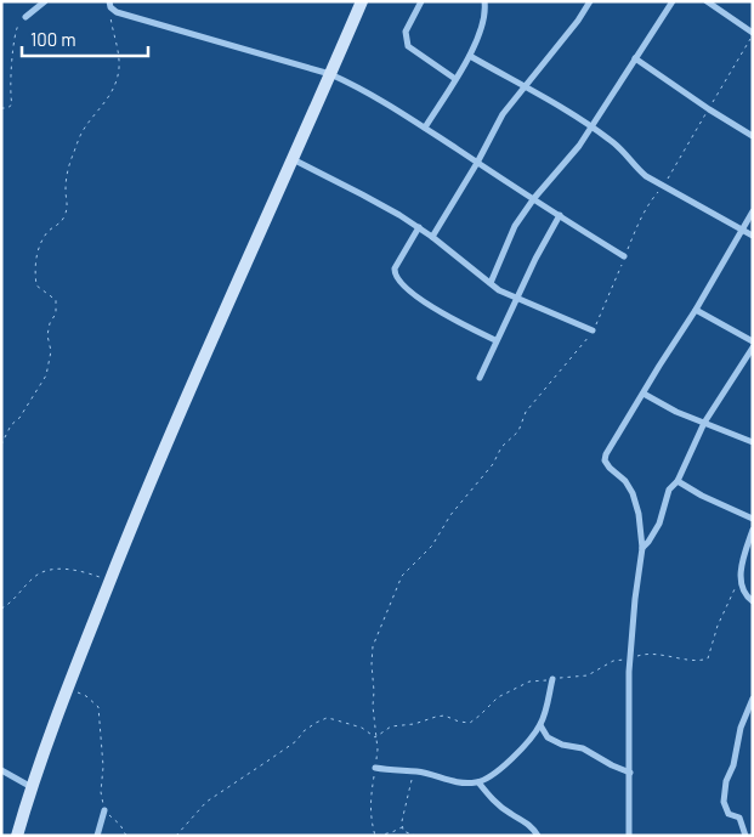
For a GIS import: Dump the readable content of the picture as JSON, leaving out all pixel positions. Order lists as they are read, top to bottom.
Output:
{
  "scale_bar": "100 m"
}
